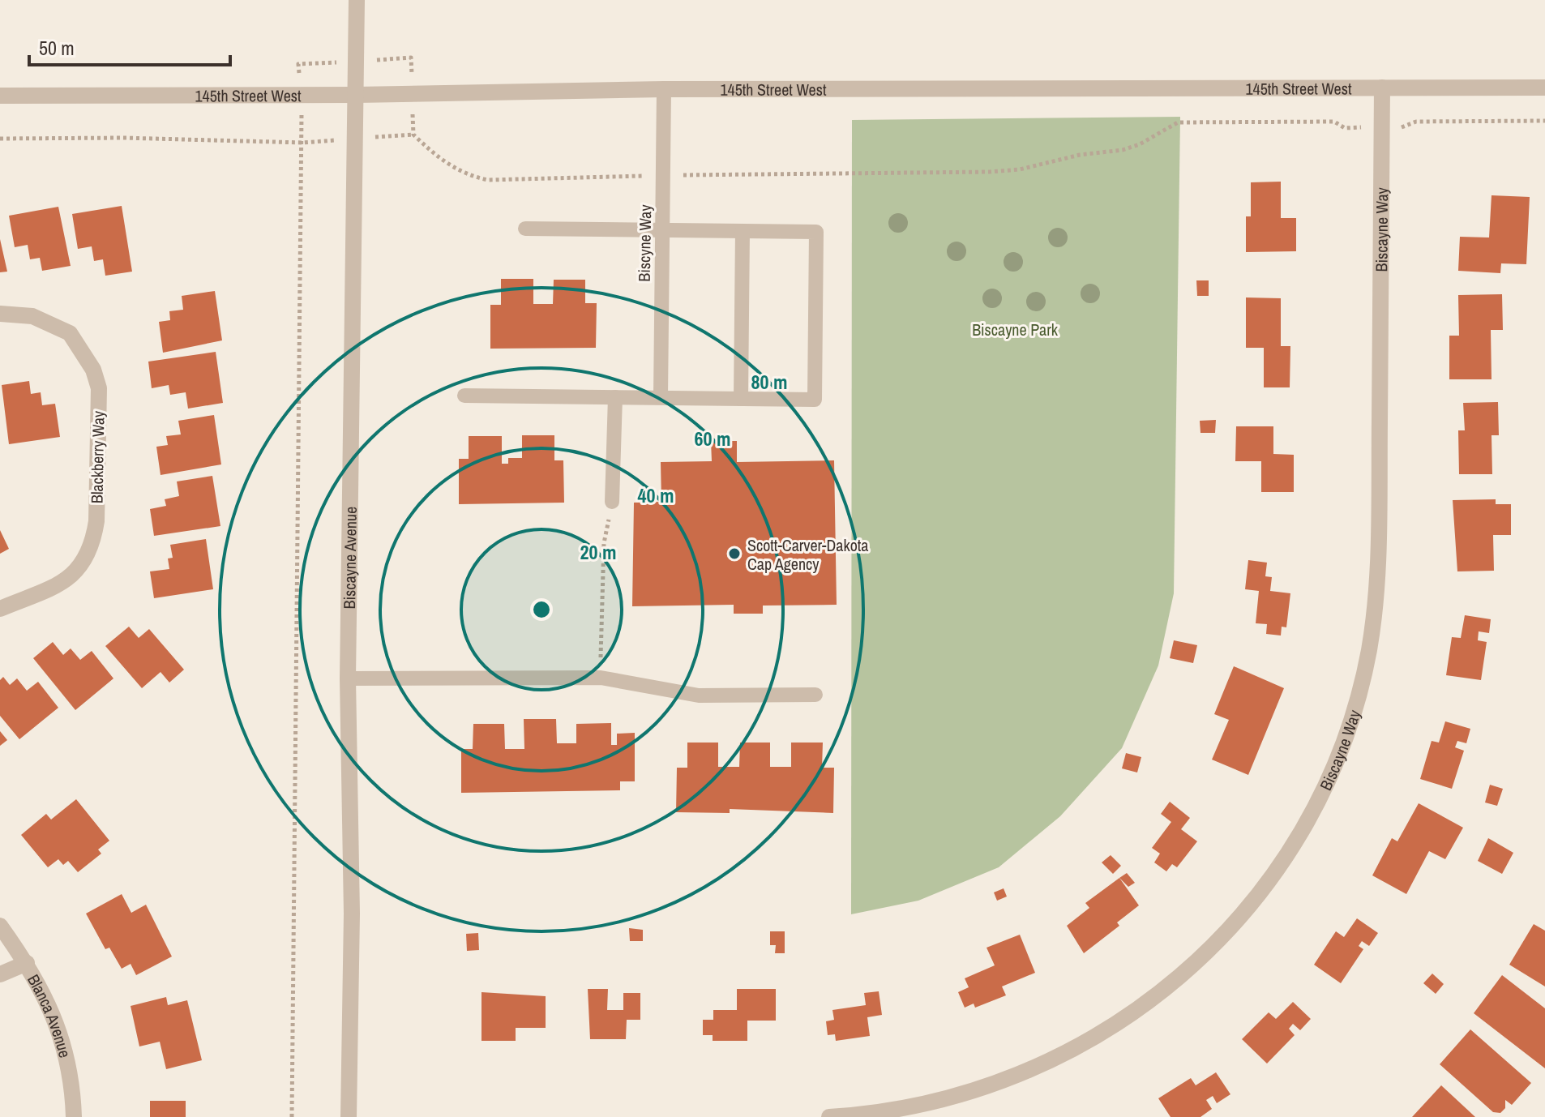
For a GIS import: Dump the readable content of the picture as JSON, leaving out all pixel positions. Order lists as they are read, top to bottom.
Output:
{
  "streets": {
    "street": [
      "145th Street West",
      "Biscayne Way",
      "Blackberry Way",
      "Biscayne Avenue",
      "Blanca Avenue"
    ],
    "lane": ["Biscyne Way"]
  },
  "crossings": [
    ["145th Street West", "Biscayne Way"],
    ["145th Street West", "Biscyne Way"],
    ["145th Street West", "Biscayne Avenue"]
  ],
  "parks": ["Biscayne Park"],
  "places": ["Scott-Carver-Dakota Cap Agency"],
  "scale_bar": "50 m",
  "rings": [
    "80 m",
    "60 m",
    "40 m",
    "20 m"
  ]
}
